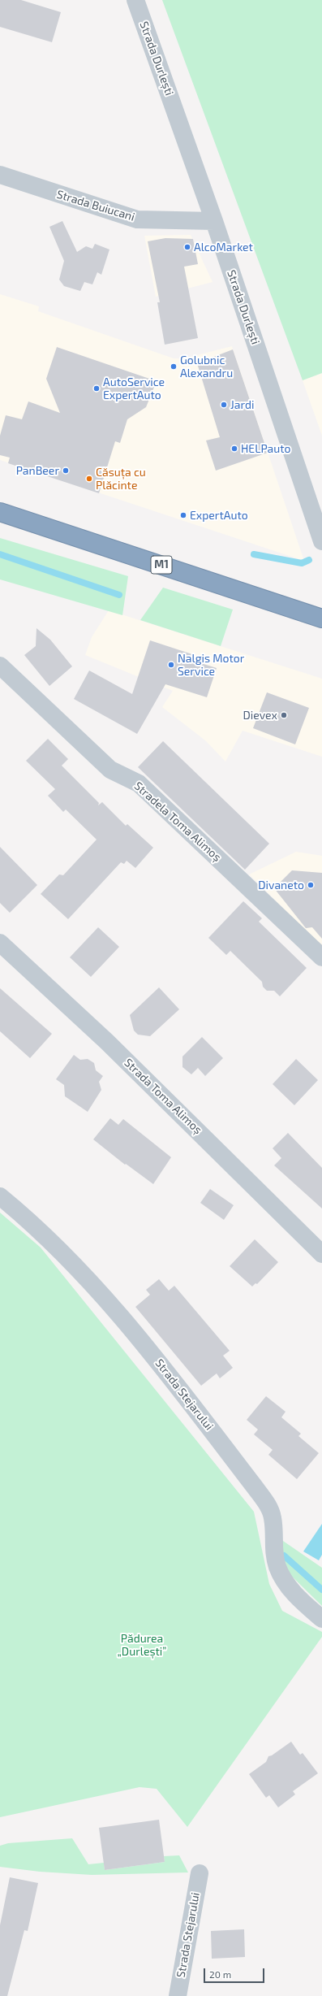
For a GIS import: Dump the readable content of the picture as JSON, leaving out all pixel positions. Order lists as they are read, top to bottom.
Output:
{
  "streets": {
    "highway": ["M1"],
    "street": [
      "Strada Durlești",
      "Strada Buiucani",
      "Stradela Toma Alimoș",
      "Strada Toma Alimoș",
      "Strada Stejarului"
    ]
  },
  "crossings": [
    ["Strada Durlești", "Strada Buiucani"]
  ],
  "parks": ["Pădurea „Durlești”"],
  "places": [
    "AlcoMarket",
    "Golubnic Alexandru",
    "AutoService ExpertAuto",
    "Jardi",
    "HELPauto",
    "PanBeer",
    "Căsuța cu Plăcinte",
    "ExpertAuto",
    "Nalgis Motor Service",
    "Dievex",
    "Divaneto"
  ],
  "scale_bar": "20 m"
}
